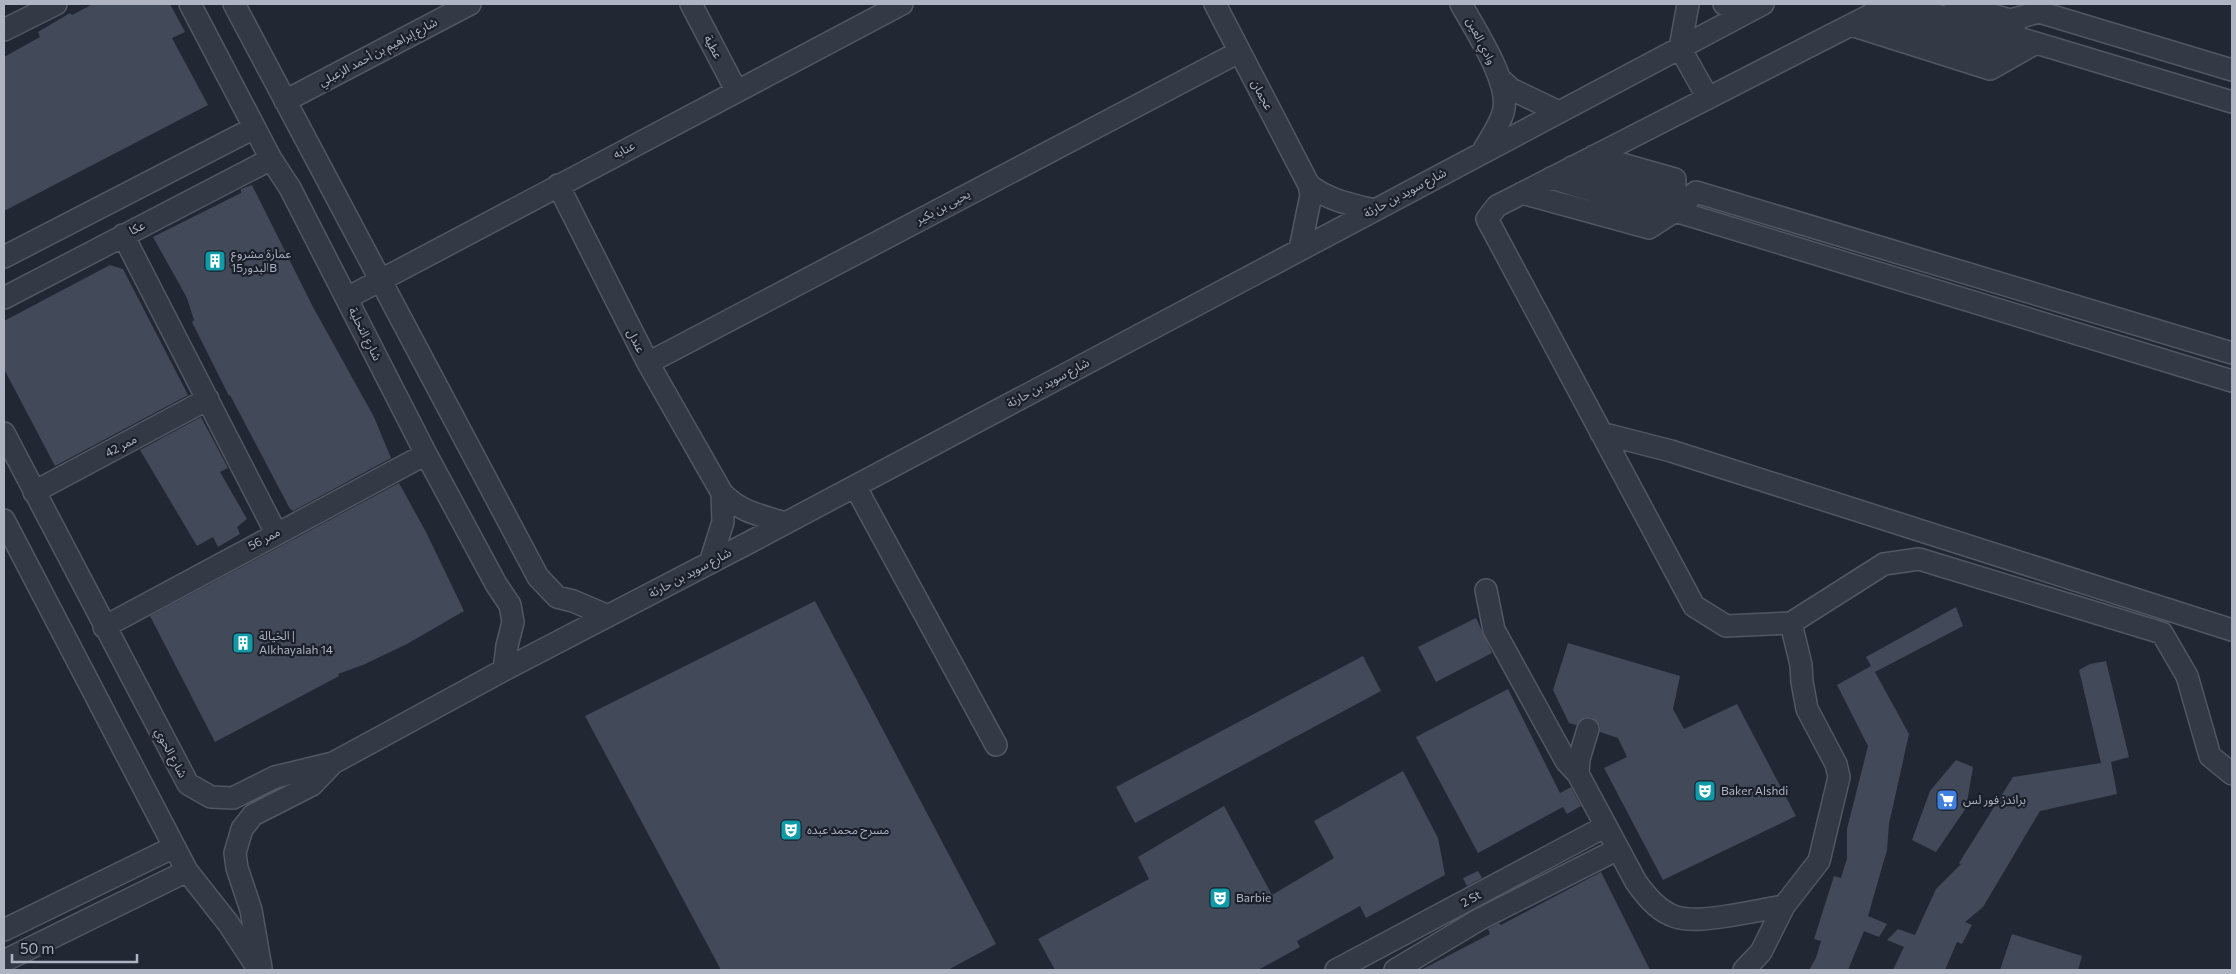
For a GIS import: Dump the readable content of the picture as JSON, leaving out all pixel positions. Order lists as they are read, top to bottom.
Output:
{
  "streets": {
    "street": [
      "وادي العين",
      "عطية",
      "شارع إبراهيم بن أحمد الزعبلي",
      "عجمان",
      "عنابه",
      "شارع سويد بن حارثة",
      "يحيى بن بكير",
      "عكا",
      "شارع التحلية",
      "عندل",
      "ممر 42",
      "ممر 56",
      "شارع الحوي",
      "2 St"
    ]
  },
  "crossings": [
    ["وادي العين", "شارع سويد بن حارثة"],
    ["عطية", "عنابه"],
    ["عجمان", "شارع سويد بن حارثة"],
    ["عجمان", "يحيى بن بكير"],
    ["عنابه", "شارع التحلية"],
    ["عنابه", "عندل"],
    ["شارع سويد بن حارثة", "شارع التحلية"],
    ["شارع سويد بن حارثة", "عندل"],
    ["شارع سويد بن حارثة", "شارع الحوي"],
    ["يحيى بن بكير", "عندل"],
    ["عكا", "شارع التحلية"],
    ["شارع التحلية", "ممر 56"],
    ["ممر 42", "شارع الحوي"],
    ["ممر 56", "شارع الحوي"]
  ],
  "places": {
    "building": ["عمارة مشروع البدور15B", "الخيالة | Alkhayalah 14"],
    "theatre": ["Baker Alshdi", "مسرح محمد عبده", "Barbie"],
    "supermarket": ["براندز فور لس"]
  },
  "scale_bar": "50 m"
}
